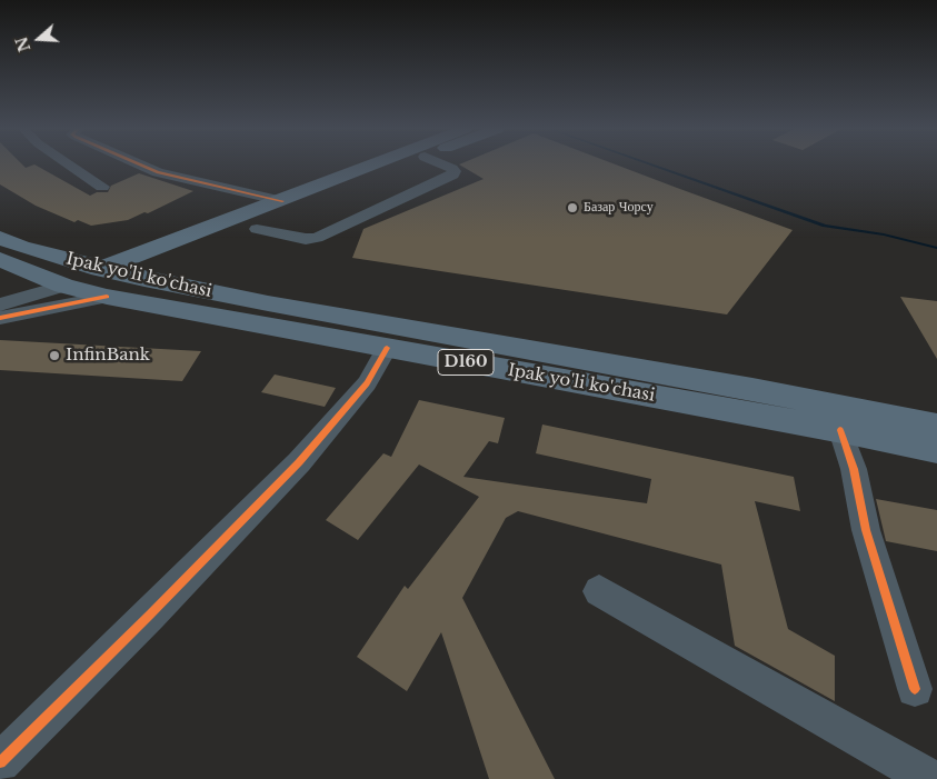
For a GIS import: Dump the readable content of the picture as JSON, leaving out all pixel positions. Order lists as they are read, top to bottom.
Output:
{
  "streets": {
    "main road": ["Ipak yo'li ko'chasi", "D160"]
  },
  "places": ["Базар Чорсу", "InfinBank"],
  "north": "left"
}
